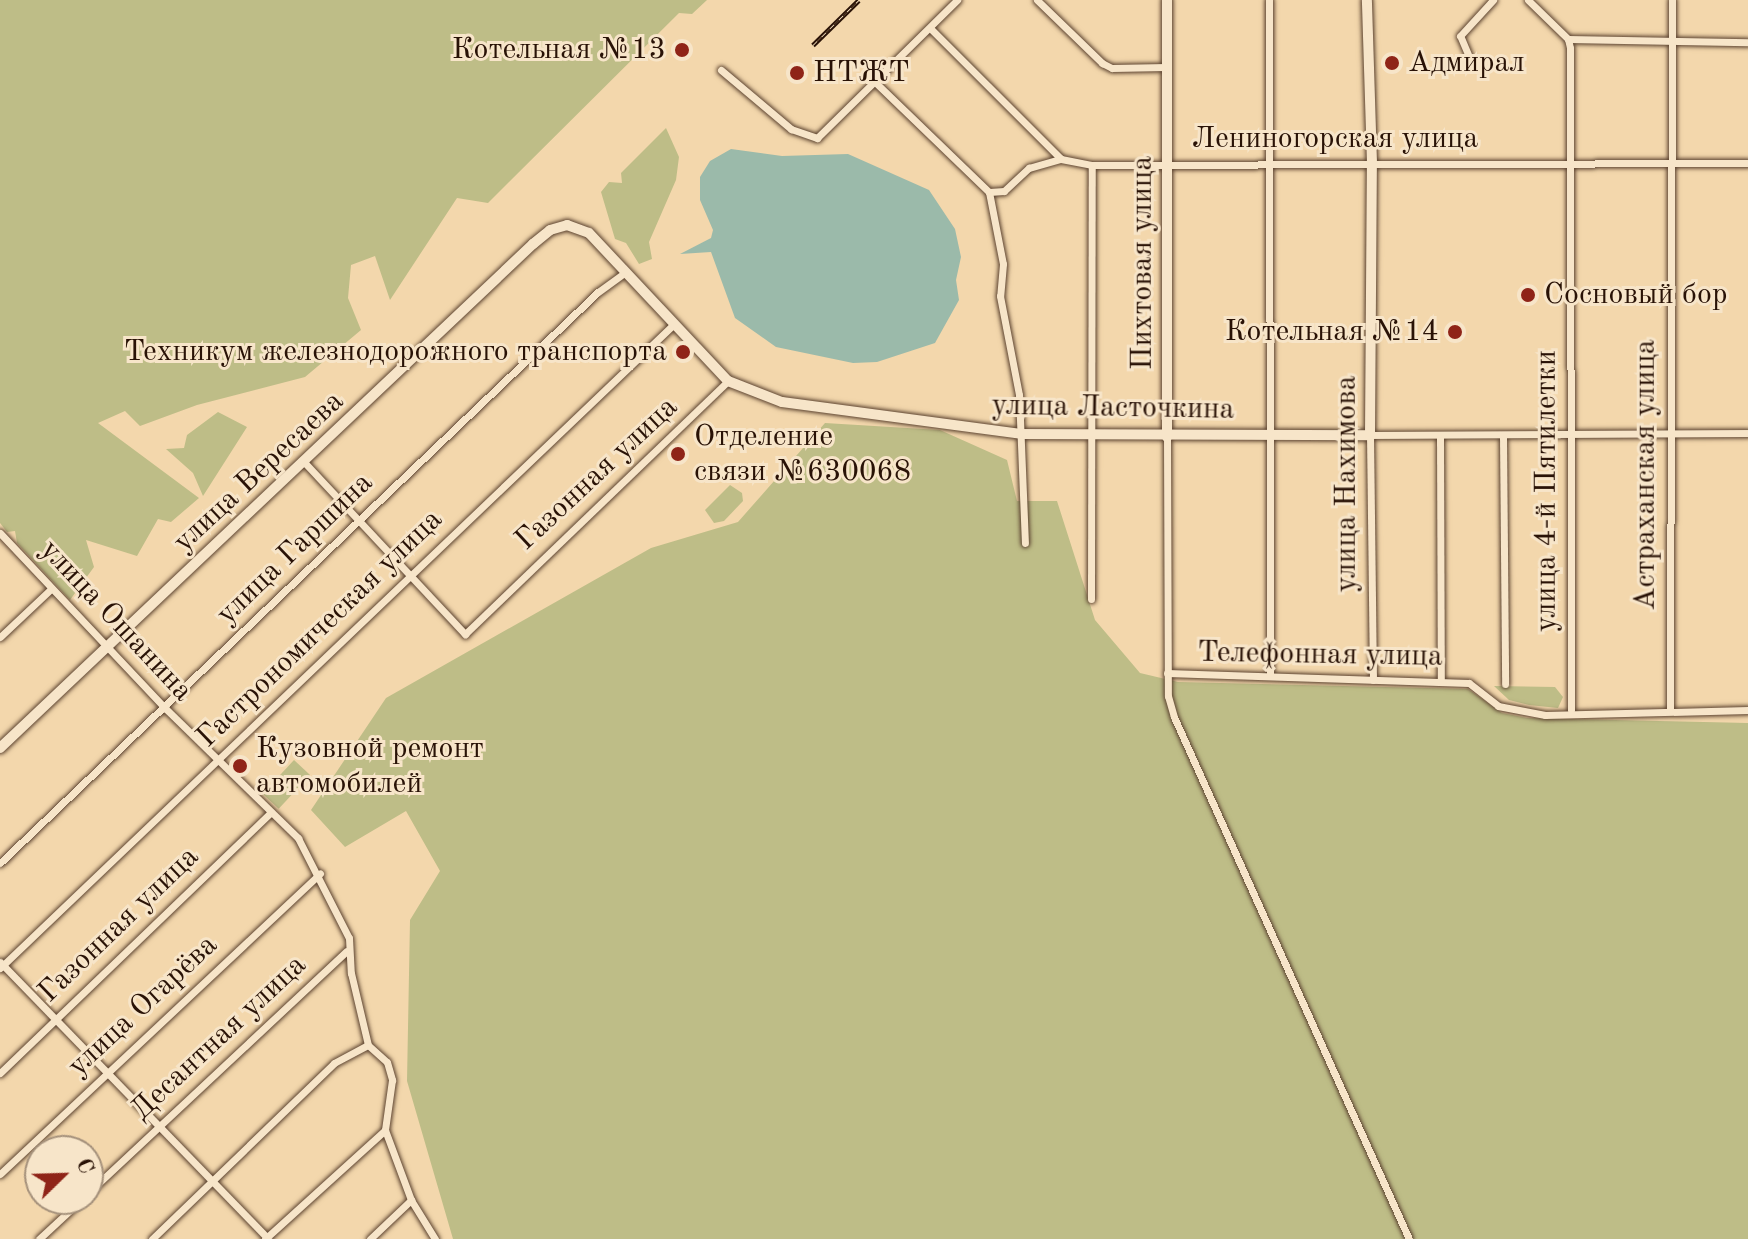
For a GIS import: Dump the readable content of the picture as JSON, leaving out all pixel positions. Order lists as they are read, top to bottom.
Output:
{
  "streets": {
    "street": [
      "Лениногорская улица",
      "Пихтовая улица",
      "улица Ласточкина",
      "улица Вересаева",
      "Газонная улица",
      "Астраханская улица",
      "улица Нахимова",
      "улица 4-й Пятилетки",
      "улица Гаршина",
      "улица Ошанина",
      "Гастрономическая улица",
      "Телефонная улица",
      "улица Огарёва",
      "Десантная улица"
    ]
  },
  "crossings": [
    ["Лениногорская улица", "Пихтовая улица"],
    ["Лениногорская улица", "Астраханская улица"],
    ["Лениногорская улица", "улица Нахимова"],
    ["Лениногорская улица", "улица 4-й Пятилетки"],
    ["Пихтовая улица", "улица Ласточкина"],
    ["Пихтовая улица", "Телефонная улица"],
    ["улица Ласточкина", "улица Вересаева"],
    ["улица Ласточкина", "Газонная улица"],
    ["улица Ласточкина", "Астраханская улица"],
    ["улица Ласточкина", "улица Нахимова"],
    ["улица Ласточкина", "улица 4-й Пятилетки"],
    ["улица Ласточкина", "улица Гаршина"],
    ["улица Ласточкина", "Гастрономическая улица"],
    ["улица Вересаева", "улица Ошанина"],
    ["Газонная улица", "улица Ошанина"],
    ["Газонная улица", "Гастрономическая улица"],
    ["Астраханская улица", "Телефонная улица"],
    ["улица Нахимова", "Телефонная улица"],
    ["улица 4-й Пятилетки", "Телефонная улица"],
    ["улица Гаршина", "улица Ошанина"],
    ["улица Ошанина", "Гастрономическая улица"],
    ["улица Ошанина", "улица Огарёва"],
    ["улица Ошанина", "Десантная улица"]
  ],
  "places": [
    "Котельная №13",
    "Адмирал",
    "НТЖТ",
    "Сосновый бор",
    "Котельная №14",
    "Техникум железнодорожного транспорта",
    "Отделение связи №630068",
    "Кузовной ремонт автомобилей"
  ],
  "north": "top right"
}
